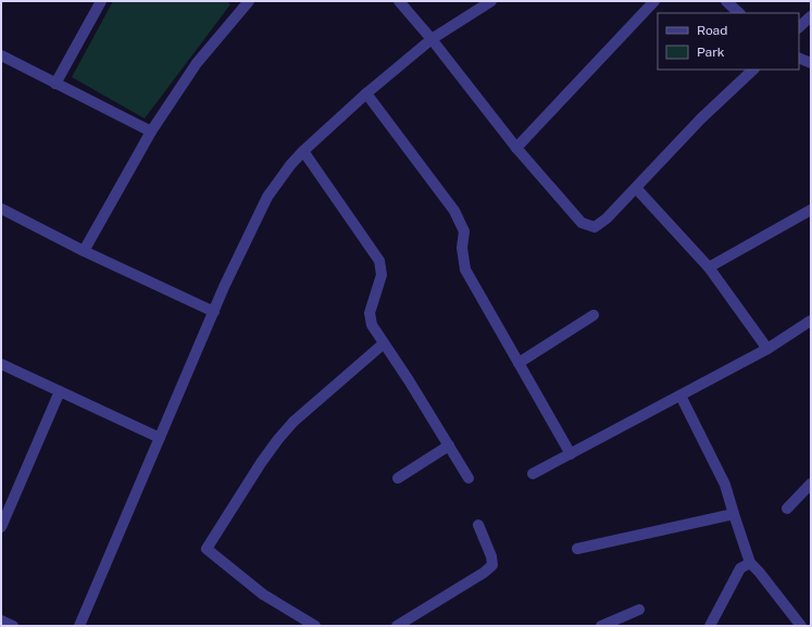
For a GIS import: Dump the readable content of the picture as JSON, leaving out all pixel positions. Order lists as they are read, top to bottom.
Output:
{
  "legend": ["Road", "Park"]
}
